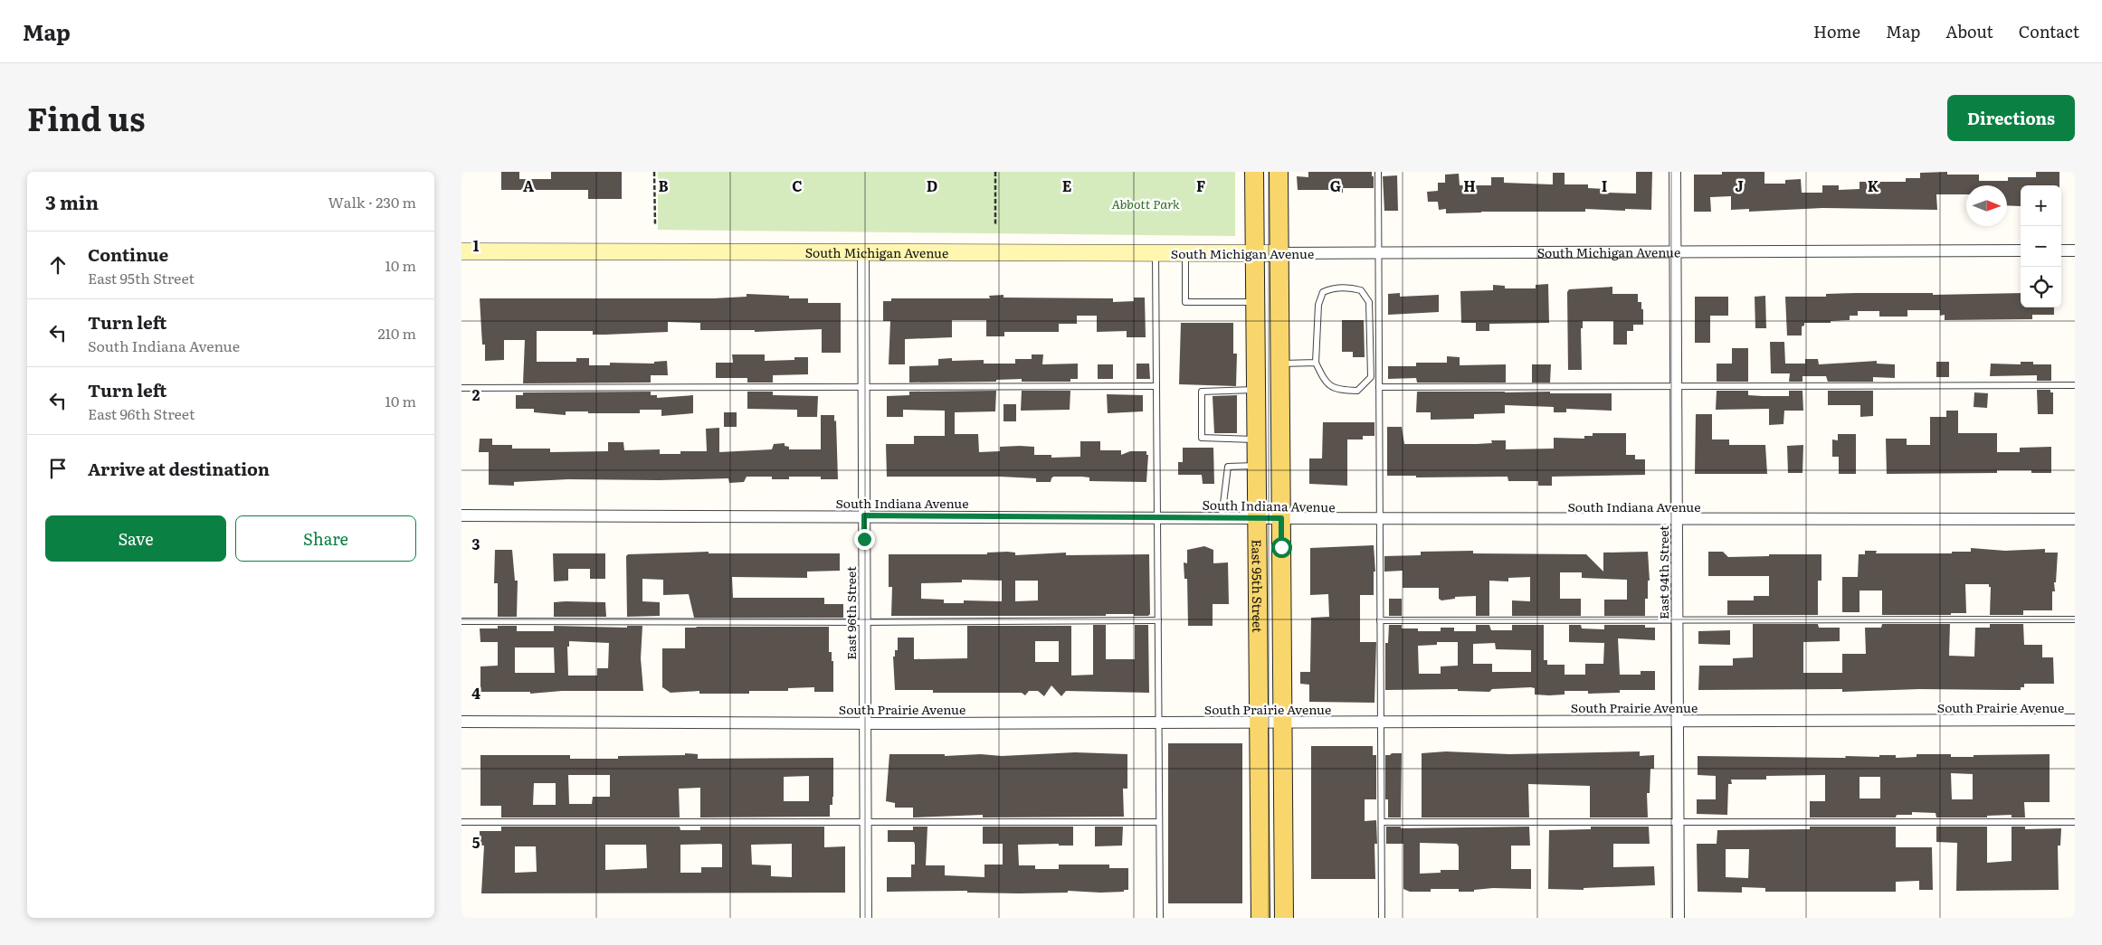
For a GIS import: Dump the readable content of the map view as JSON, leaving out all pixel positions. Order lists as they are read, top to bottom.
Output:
{
  "streets": {
    "main road": ["South Michigan Avenue", "East 95th Street"],
    "street": [
      "South Indiana Avenue",
      "East 94th Street",
      "East 96th Street",
      "South Prairie Avenue"
    ]
  },
  "crossings": [
    ["South Michigan Avenue", "East 94th Street"],
    ["South Michigan Avenue", "East 95th Street"],
    ["South Michigan Avenue", "East 96th Street"],
    ["South Indiana Avenue", "East 94th Street"],
    ["South Indiana Avenue", "East 95th Street"],
    ["South Indiana Avenue", "East 96th Street"],
    ["East 94th Street", "South Prairie Avenue"],
    ["East 95th Street", "South Prairie Avenue"],
    ["East 96th Street", "South Prairie Avenue"]
  ],
  "parks": ["Abbott Park"],
  "north": "right",
  "page": {
    "header": "Map",
    "nav": [
      "Home",
      "Map",
      "About",
      "Contact"
    ],
    "title": "Find us",
    "buttons": [
      "Directions",
      ["Save", "Share"]
    ],
    "heading": ["3 min", "Walk · 230 m"],
    "map_buttons": ["+", "−"],
    "list": [
      ["Continue", "East 95th Street", "10 m"],
      ["Turn left", "South Indiana Avenue", "210 m"],
      ["Turn left", "East 96th Street", "10 m"],
      "Arrive at destination"
    ]
  },
  "grid": {
    "columns": [
      "A",
      "B",
      "C",
      "D",
      "E",
      "F",
      "G",
      "H",
      "I",
      "J",
      "K"
    ],
    "rows": [
      "1",
      "2",
      "3",
      "4",
      "5"
    ]
  }
}
